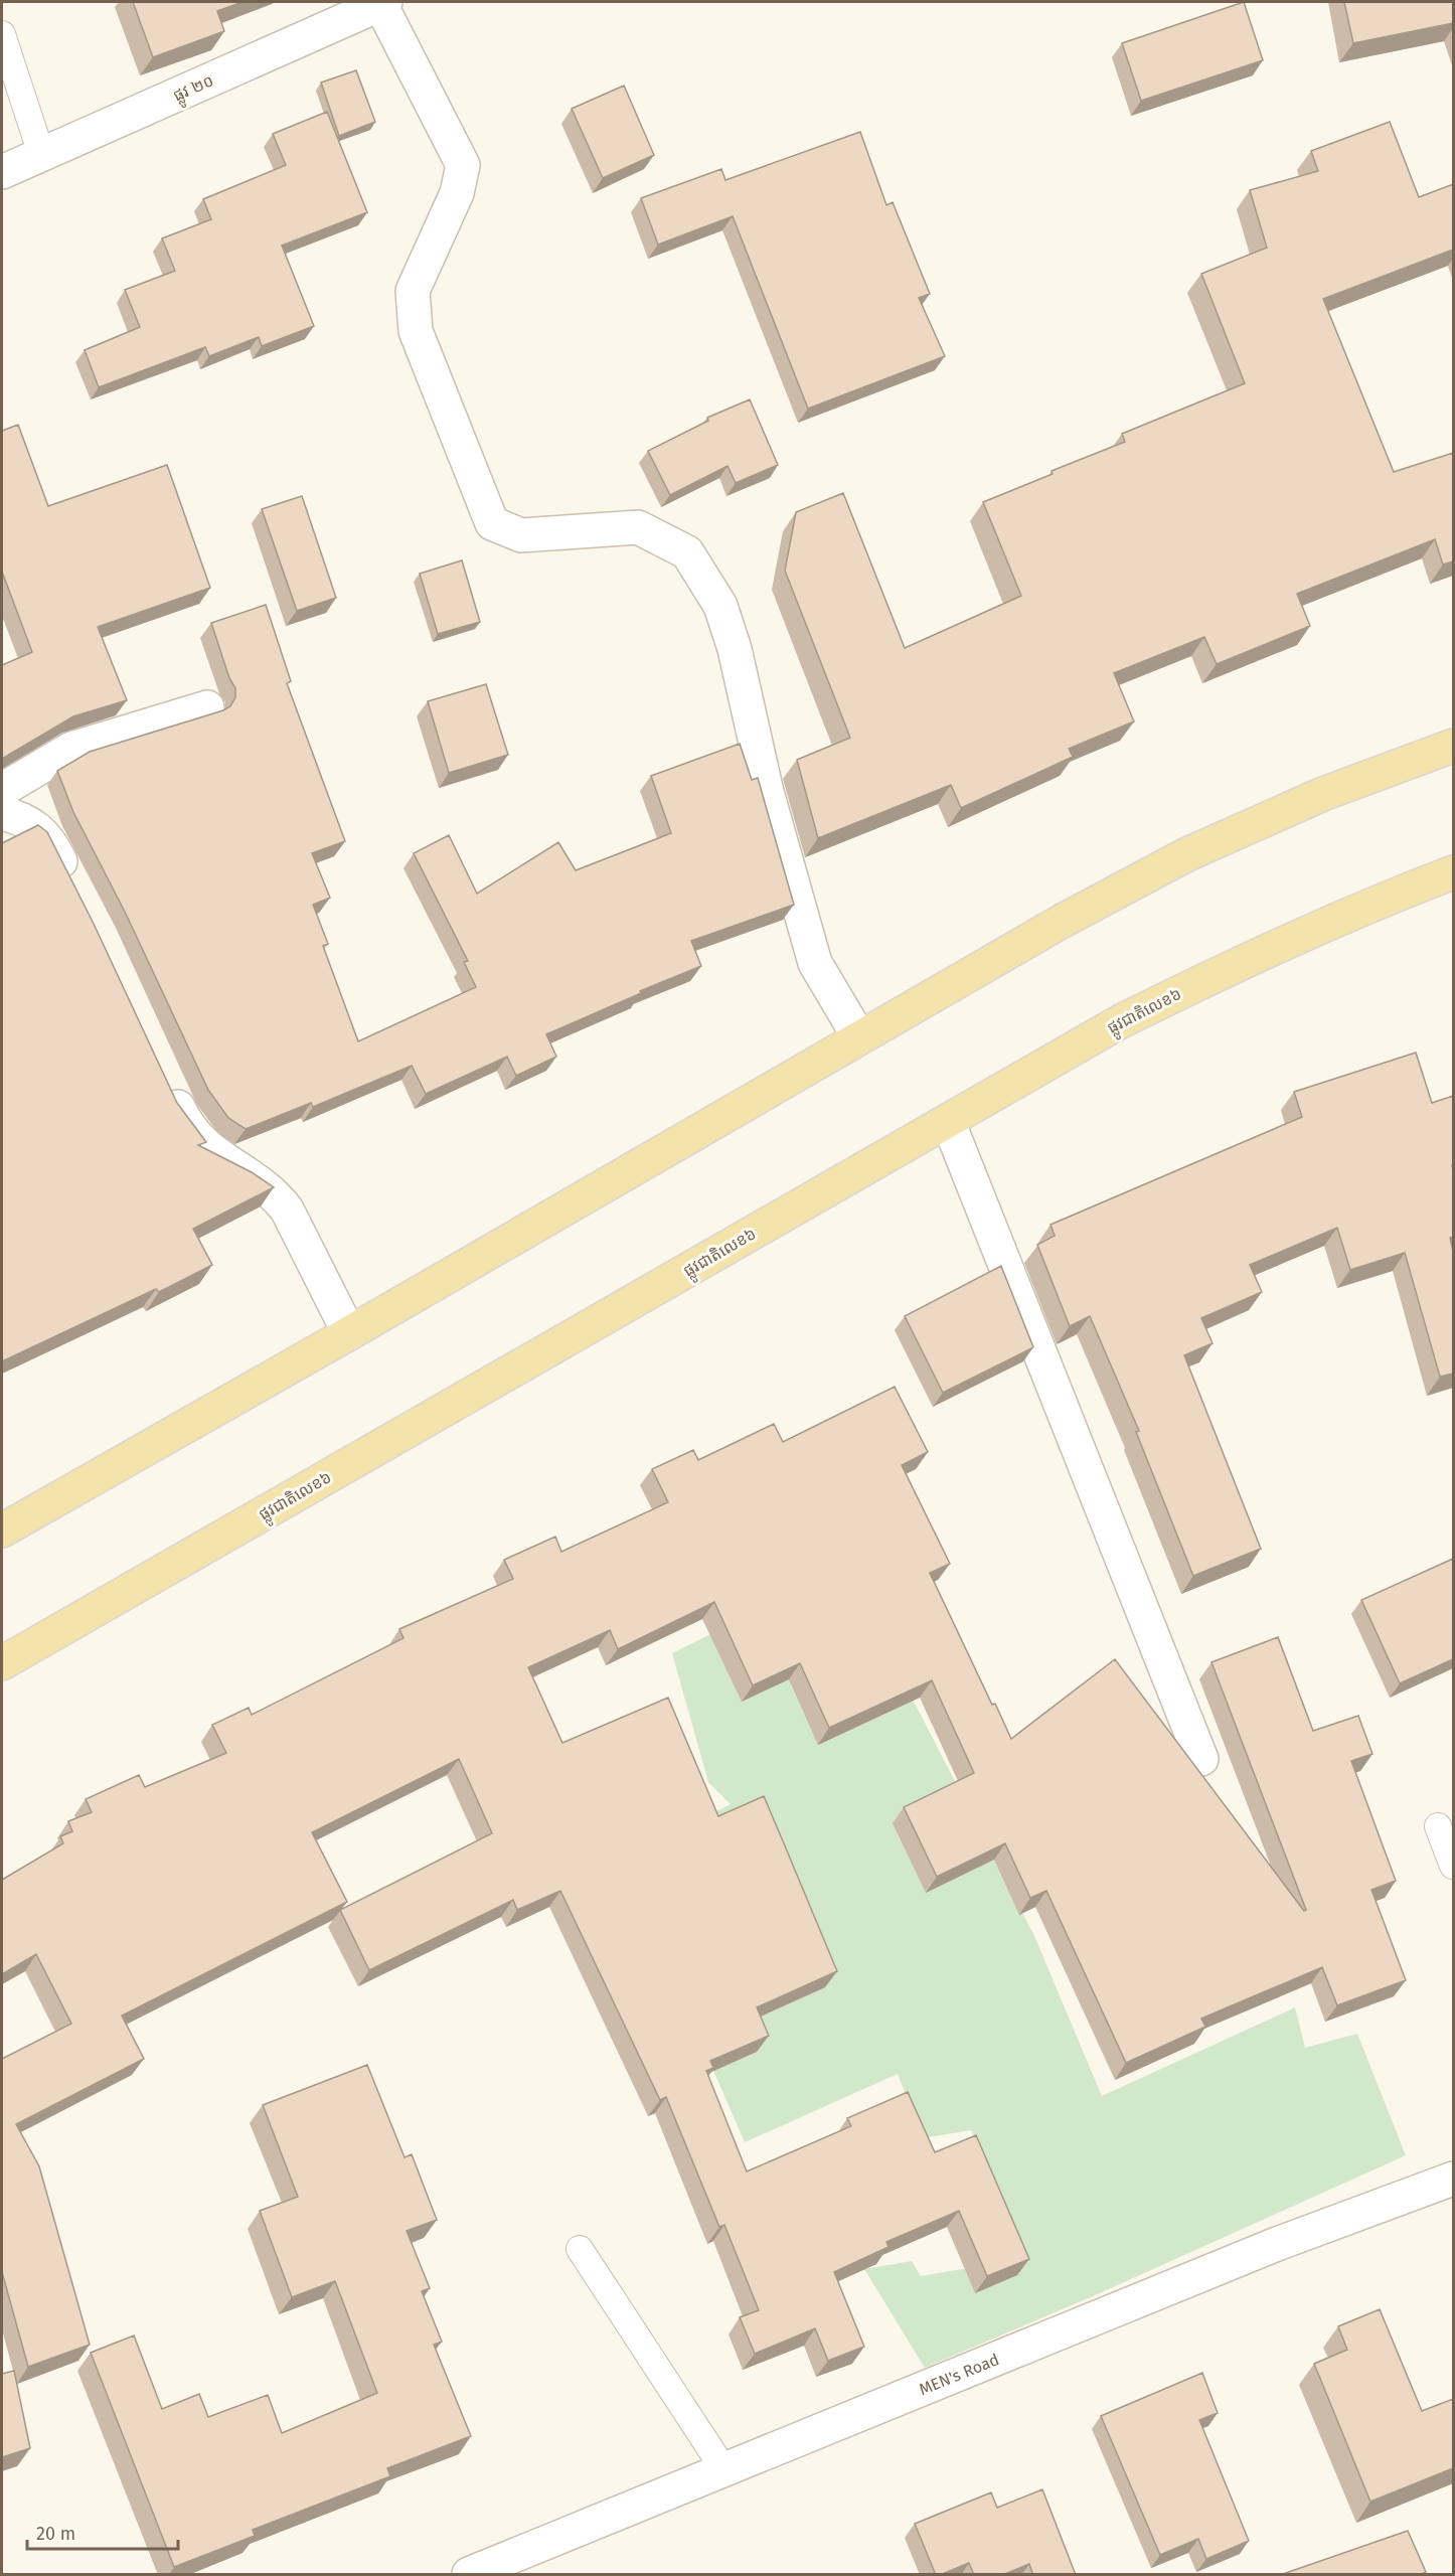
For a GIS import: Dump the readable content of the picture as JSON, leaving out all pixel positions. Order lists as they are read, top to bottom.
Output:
{
  "streets": {
    "main road": ["ផ្លូវជាតិលេខ៦"],
    "street": ["ផ្លូវ ២០", "MEN's Road"]
  },
  "scale_bar": "20 m"
}
